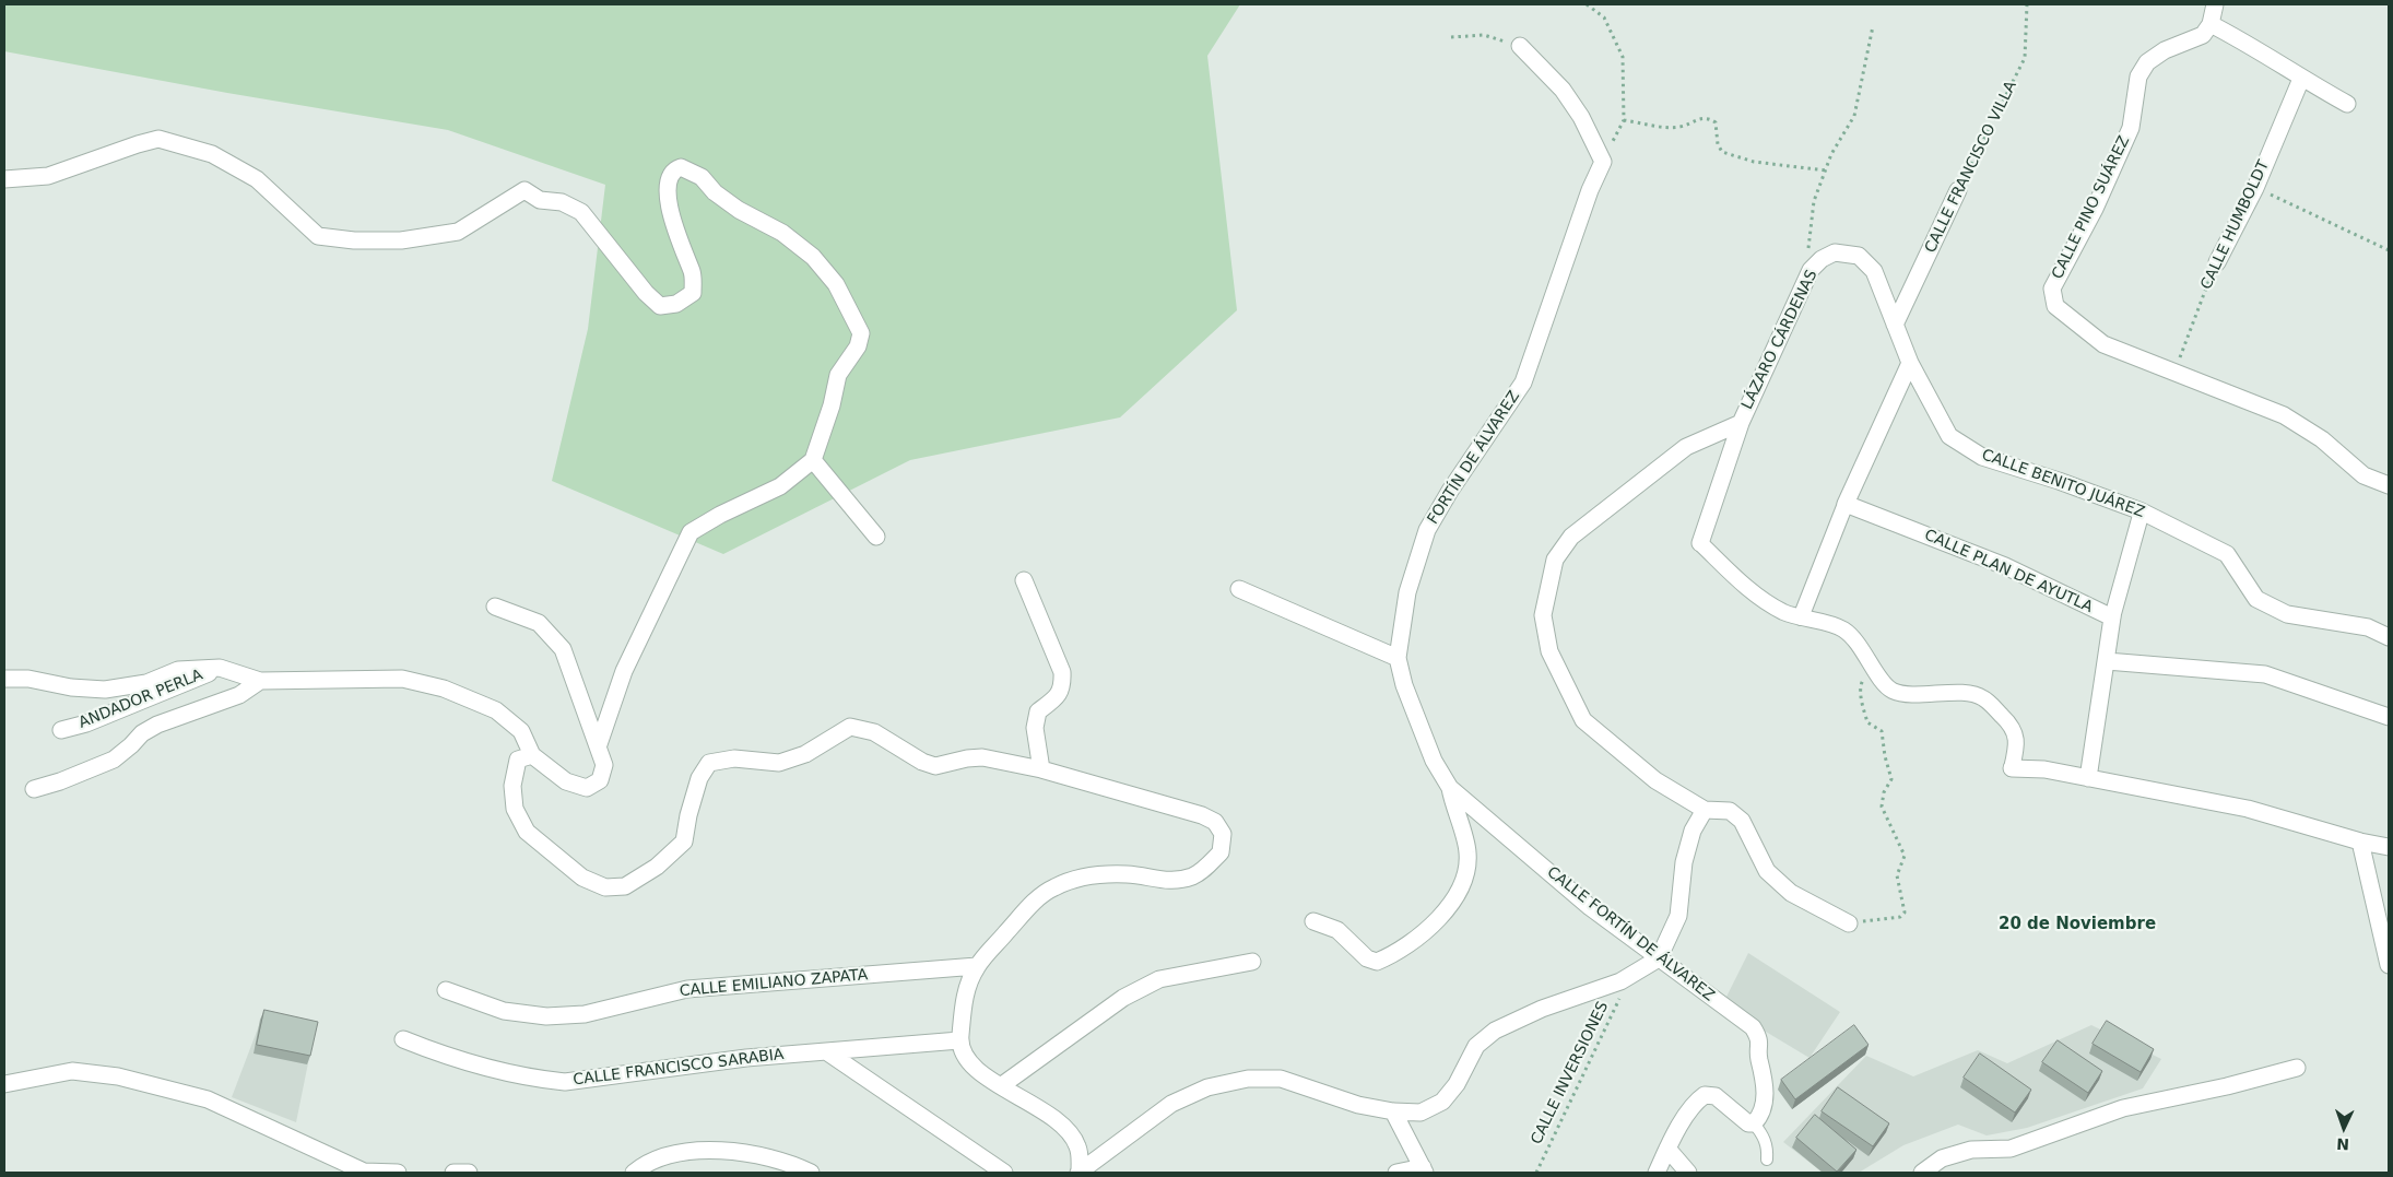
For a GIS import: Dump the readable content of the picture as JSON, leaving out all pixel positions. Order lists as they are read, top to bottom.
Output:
{
  "streets": {
    "street": [
      "CALLE FRANCISCO VILLA",
      "CALLE PINO SUÁREZ",
      "CALLE HUMBOLDT",
      "LÁZARO CÁRDENAS",
      "FORTÍN DE ÁLVAREZ",
      "CALLE BENITO JUÁREZ",
      "CALLE PLAN DE AYUTLA",
      "ANDADOR PERLA",
      "CALLE FORTÍN DE ÁLVAREZ",
      "CALLE EMILIANO ZAPATA",
      "CALLE FRANCISCO SARABIA"
    ],
    "path": ["CALLE INVERSIONES"]
  },
  "crossings": [
    ["CALLE FRANCISCO VILLA", "LÁZARO CÁRDENAS"],
    ["CALLE PINO SUÁREZ", "CALLE HUMBOLDT"],
    ["LÁZARO CÁRDENAS", "CALLE BENITO JUÁREZ"],
    ["FORTÍN DE ÁLVAREZ", "CALLE FORTÍN DE ÁLVAREZ"]
  ],
  "districts": ["20 de Noviembre"],
  "north": "bottom"
}
